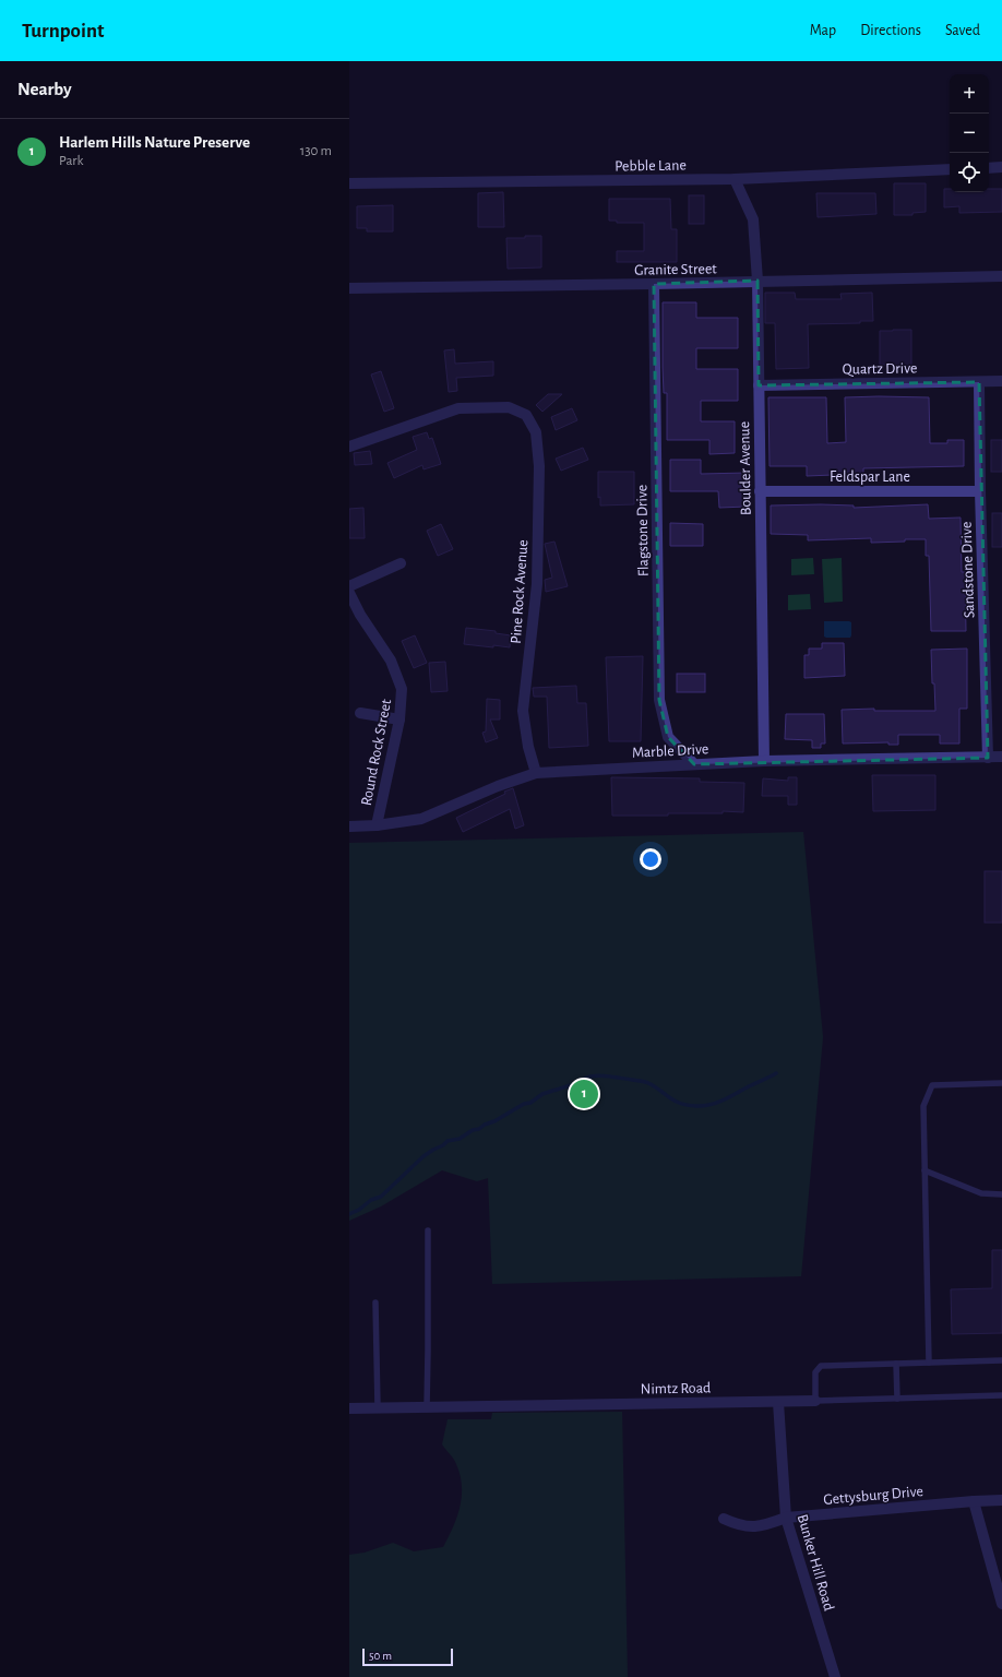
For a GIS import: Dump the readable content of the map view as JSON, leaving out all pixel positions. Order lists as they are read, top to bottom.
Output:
{
  "streets": {
    "street": [
      "Pebble Lane",
      "Granite Street",
      "Quartz Drive",
      "Boulder Avenue",
      "Feldspar Lane",
      "Flagstone Drive",
      "Sandstone Drive",
      "Pine Rock Avenue",
      "Marble Drive",
      "Round Rock Street",
      "Nimtz Road",
      "Gettysburg Drive",
      "Bunker Hill Road"
    ]
  },
  "crossings": [
    ["Pebble Lane", "Boulder Avenue"],
    ["Granite Street", "Boulder Avenue"],
    ["Granite Street", "Flagstone Drive"],
    ["Quartz Drive", "Boulder Avenue"],
    ["Quartz Drive", "Sandstone Drive"],
    ["Boulder Avenue", "Feldspar Lane"],
    ["Boulder Avenue", "Marble Drive"],
    ["Feldspar Lane", "Sandstone Drive"],
    ["Flagstone Drive", "Marble Drive"],
    ["Sandstone Drive", "Marble Drive"],
    ["Pine Rock Avenue", "Marble Drive"],
    ["Marble Drive", "Round Rock Street"],
    ["Nimtz Road", "Bunker Hill Road"],
    ["Gettysburg Drive", "Bunker Hill Road"]
  ],
  "scale_bar": "50 m",
  "page": {
    "header": "Turnpoint",
    "nav": ["Map", "Directions", "Saved"],
    "heading": "Nearby",
    "map_buttons": ["+", "−"],
    "list": [
      {
        "mark": "1",
        "name": "Harlem Hills Nature Preserve",
        "note": "Park",
        "value": "130 m"
      }
    ],
    "pins": "1",
    "scale": "50 m"
  }
}
